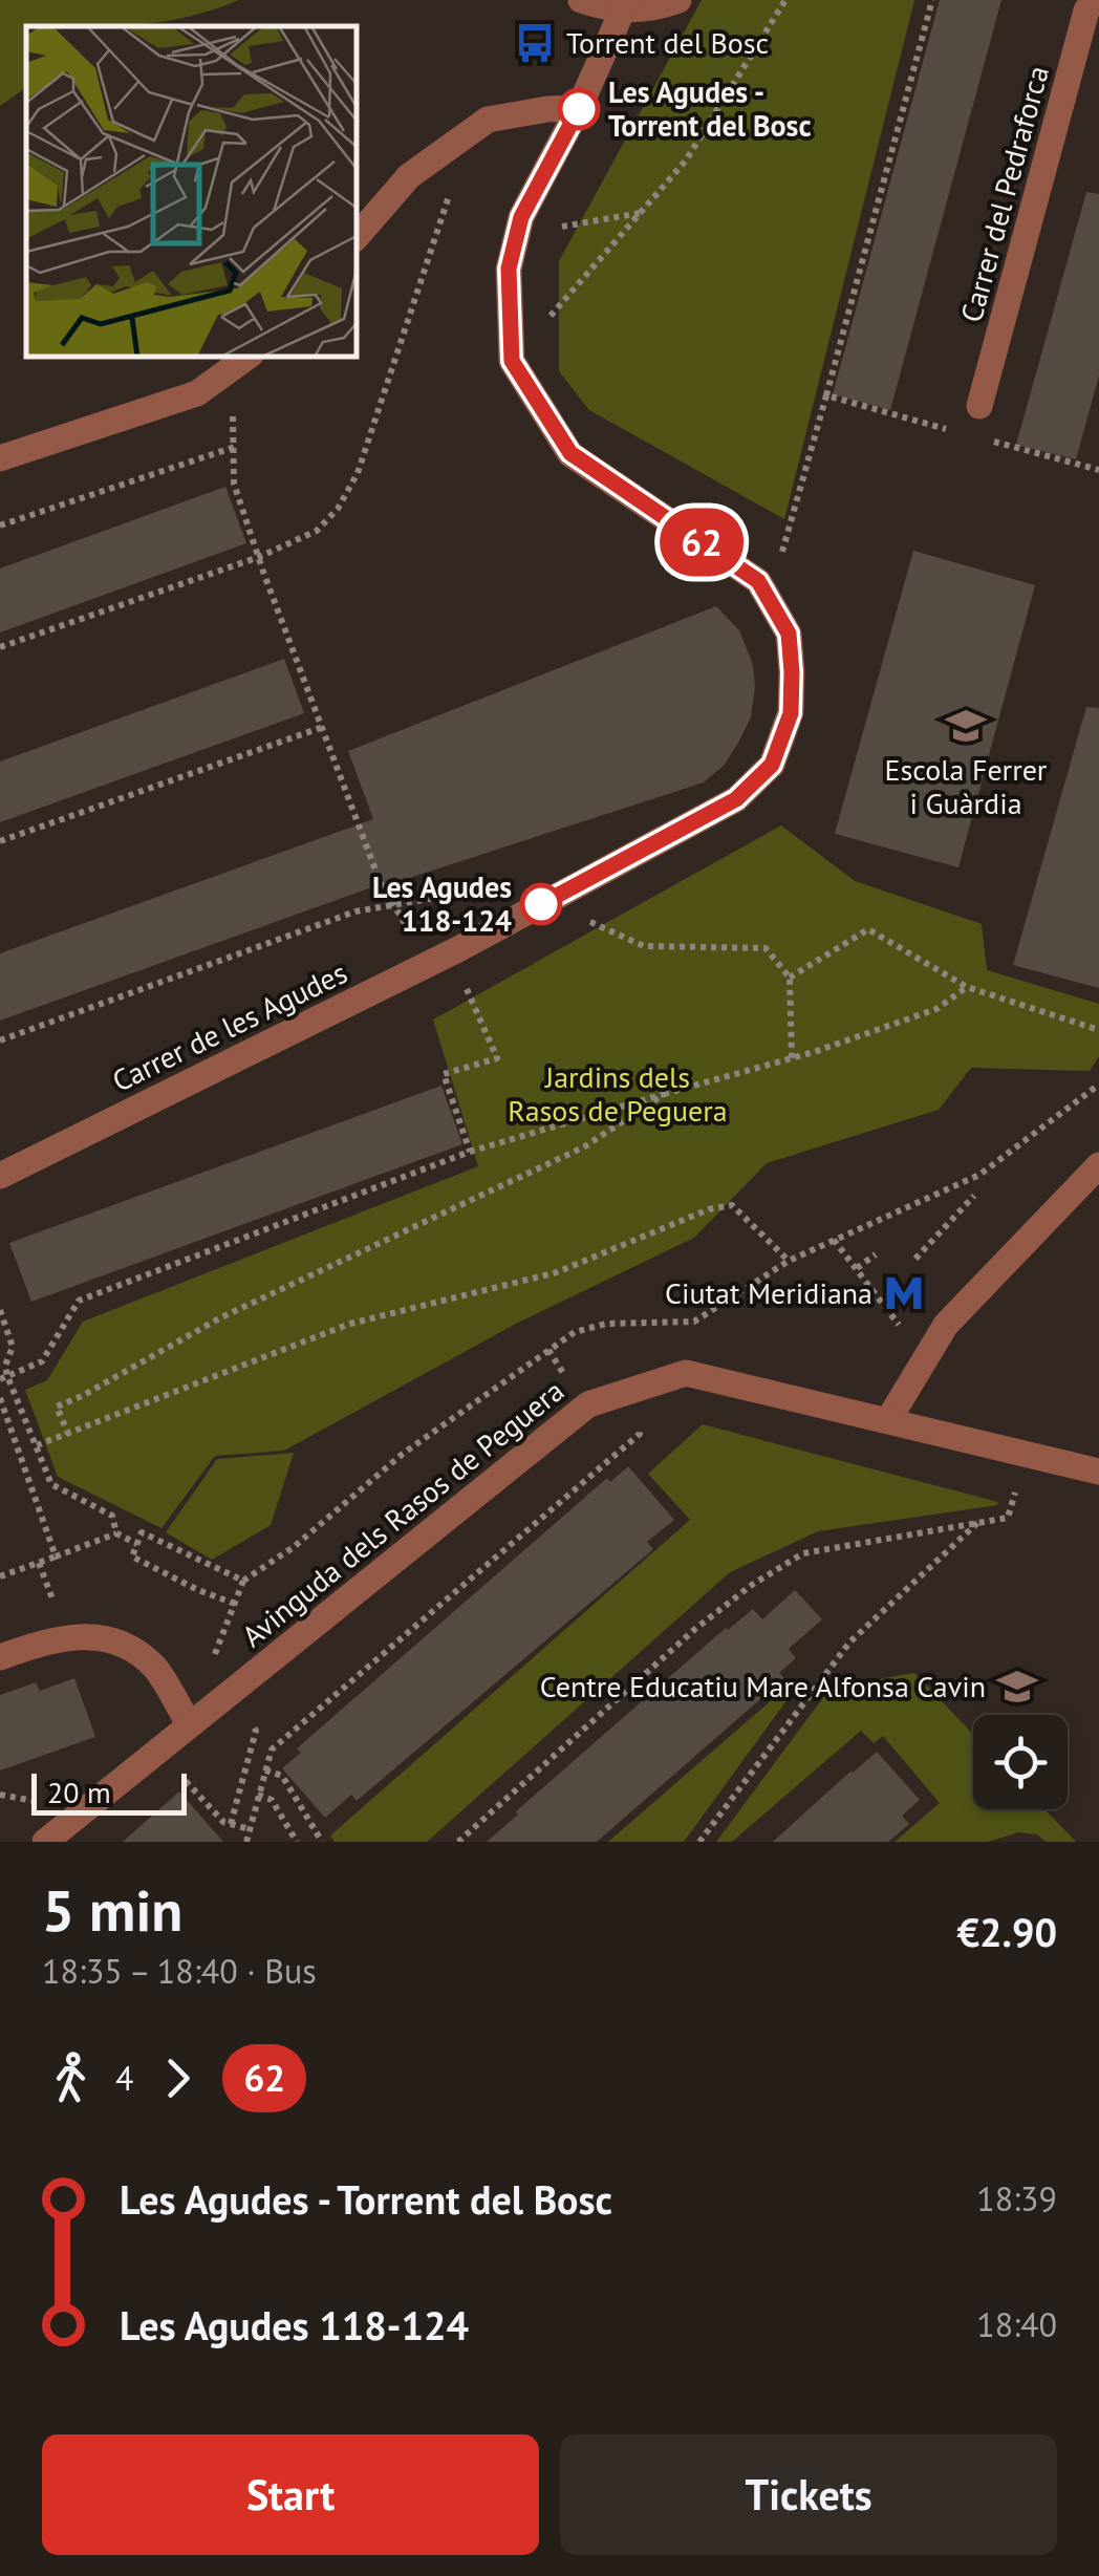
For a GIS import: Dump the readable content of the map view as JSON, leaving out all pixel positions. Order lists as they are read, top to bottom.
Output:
{
  "streets": {
    "street": ["Carrer del Pedraforca", "Carrer de les Agudes", "Avinguda dels Rasos de Peguera"]
  },
  "parks": ["Jardins dels Rasos de Peguera"],
  "places": {
    "bus stop": ["Torrent del Bosc"],
    "other": ["Les Agudes - Torrent del Bosc", "Les Agudes 118-124"],
    "school or university": ["Escola Ferrer i Guàrdia", "Centre Educatiu Mare Alfonsa Cavin"],
    "metro station": ["Ciutat Meridiana"]
  },
  "lines": ["bus line 62"],
  "scale_bar": "20 m",
  "page": {
    "on_map": "62",
    "scale": "20 m",
    "heading": ["5 min", "18:35 – 18:40 · Bus", "€2.90"],
    "legs": ["4", "62"],
    "list": [
      {
        "name": "Les Agudes - Torrent del Bosc",
        "value": "18:39"
      },
      {
        "name": "Les Agudes 118-124",
        "value": "18:40"
      }
    ],
    "buttons": ["Start", "Tickets"]
  }
}
